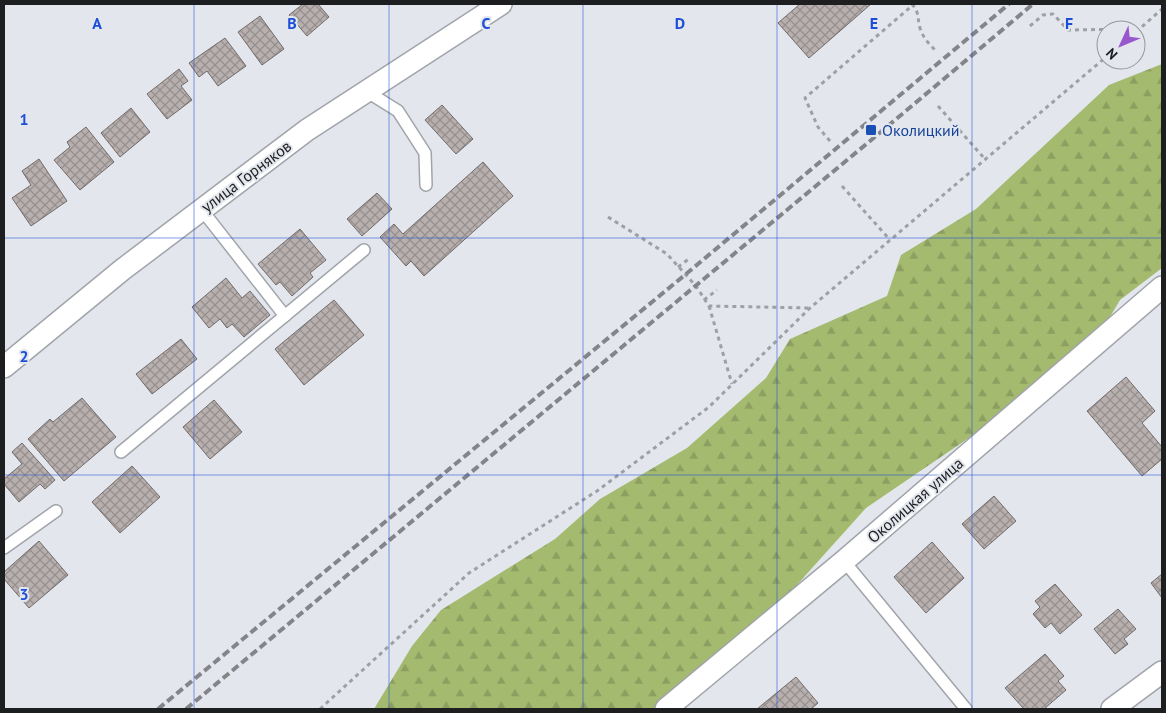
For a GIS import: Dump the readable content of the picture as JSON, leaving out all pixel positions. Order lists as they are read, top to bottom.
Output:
{
  "streets": {
    "street": ["улица Горняков", "Околицкая улица"]
  },
  "places": {
    "transit": ["Околицкий"]
  },
  "north": "bottom left",
  "grid": {
    "columns": [
      "A",
      "B",
      "C",
      "D",
      "E",
      "F"
    ],
    "rows": ["1", "2", "3"]
  }
}
